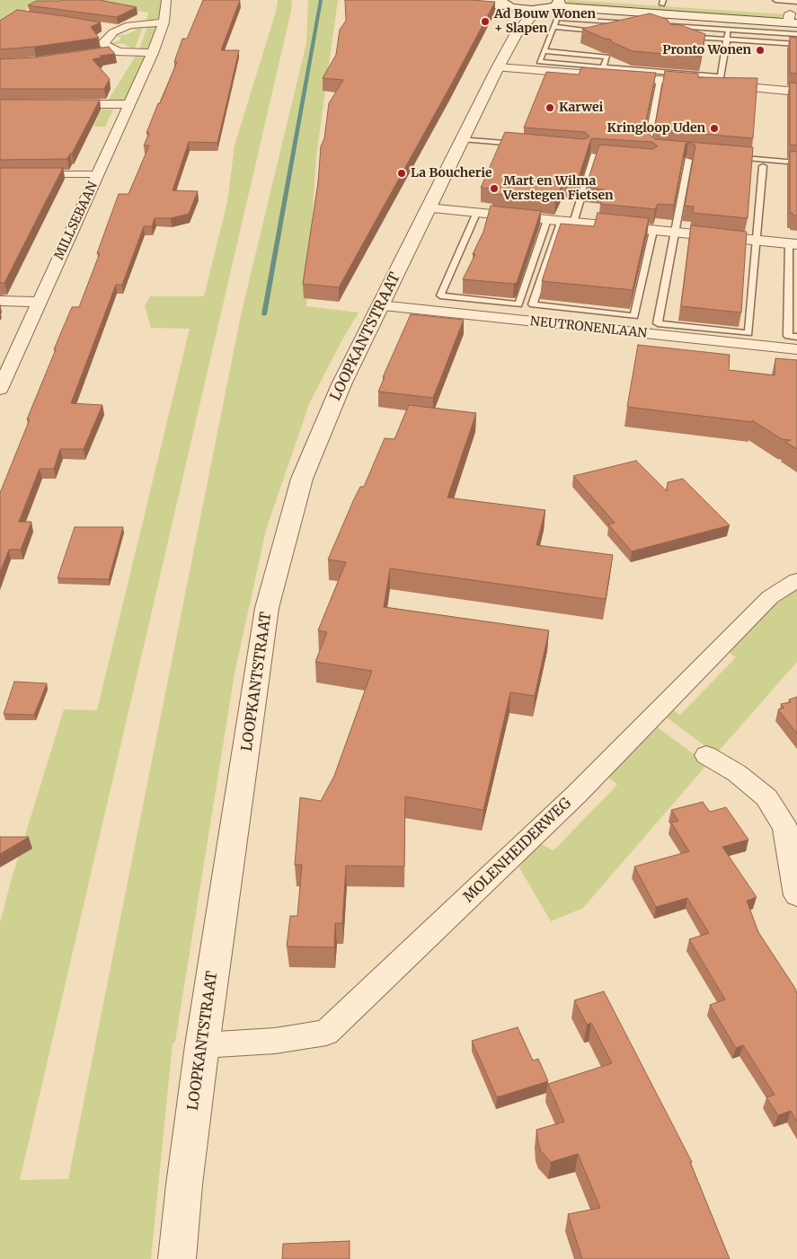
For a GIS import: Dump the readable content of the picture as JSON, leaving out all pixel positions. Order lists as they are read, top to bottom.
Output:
{
  "streets": {
    "street": [
      "MILLSEBAAN",
      "NEUTRONENLAAN",
      "LOOPKANTSTRAAT",
      "MOLENHEIDERWEG"
    ]
  },
  "crossings": [
    ["NEUTRONENLAAN", "LOOPKANTSTRAAT"],
    ["LOOPKANTSTRAAT", "MOLENHEIDERWEG"]
  ],
  "places": [
    "Ad Bouw Wonen + Slapen",
    "Pronto Wonen",
    "Karwei",
    "Kringloop Uden",
    "La Boucherie",
    "Mart en Wilma Verstegen Fietsen"
  ]
}
